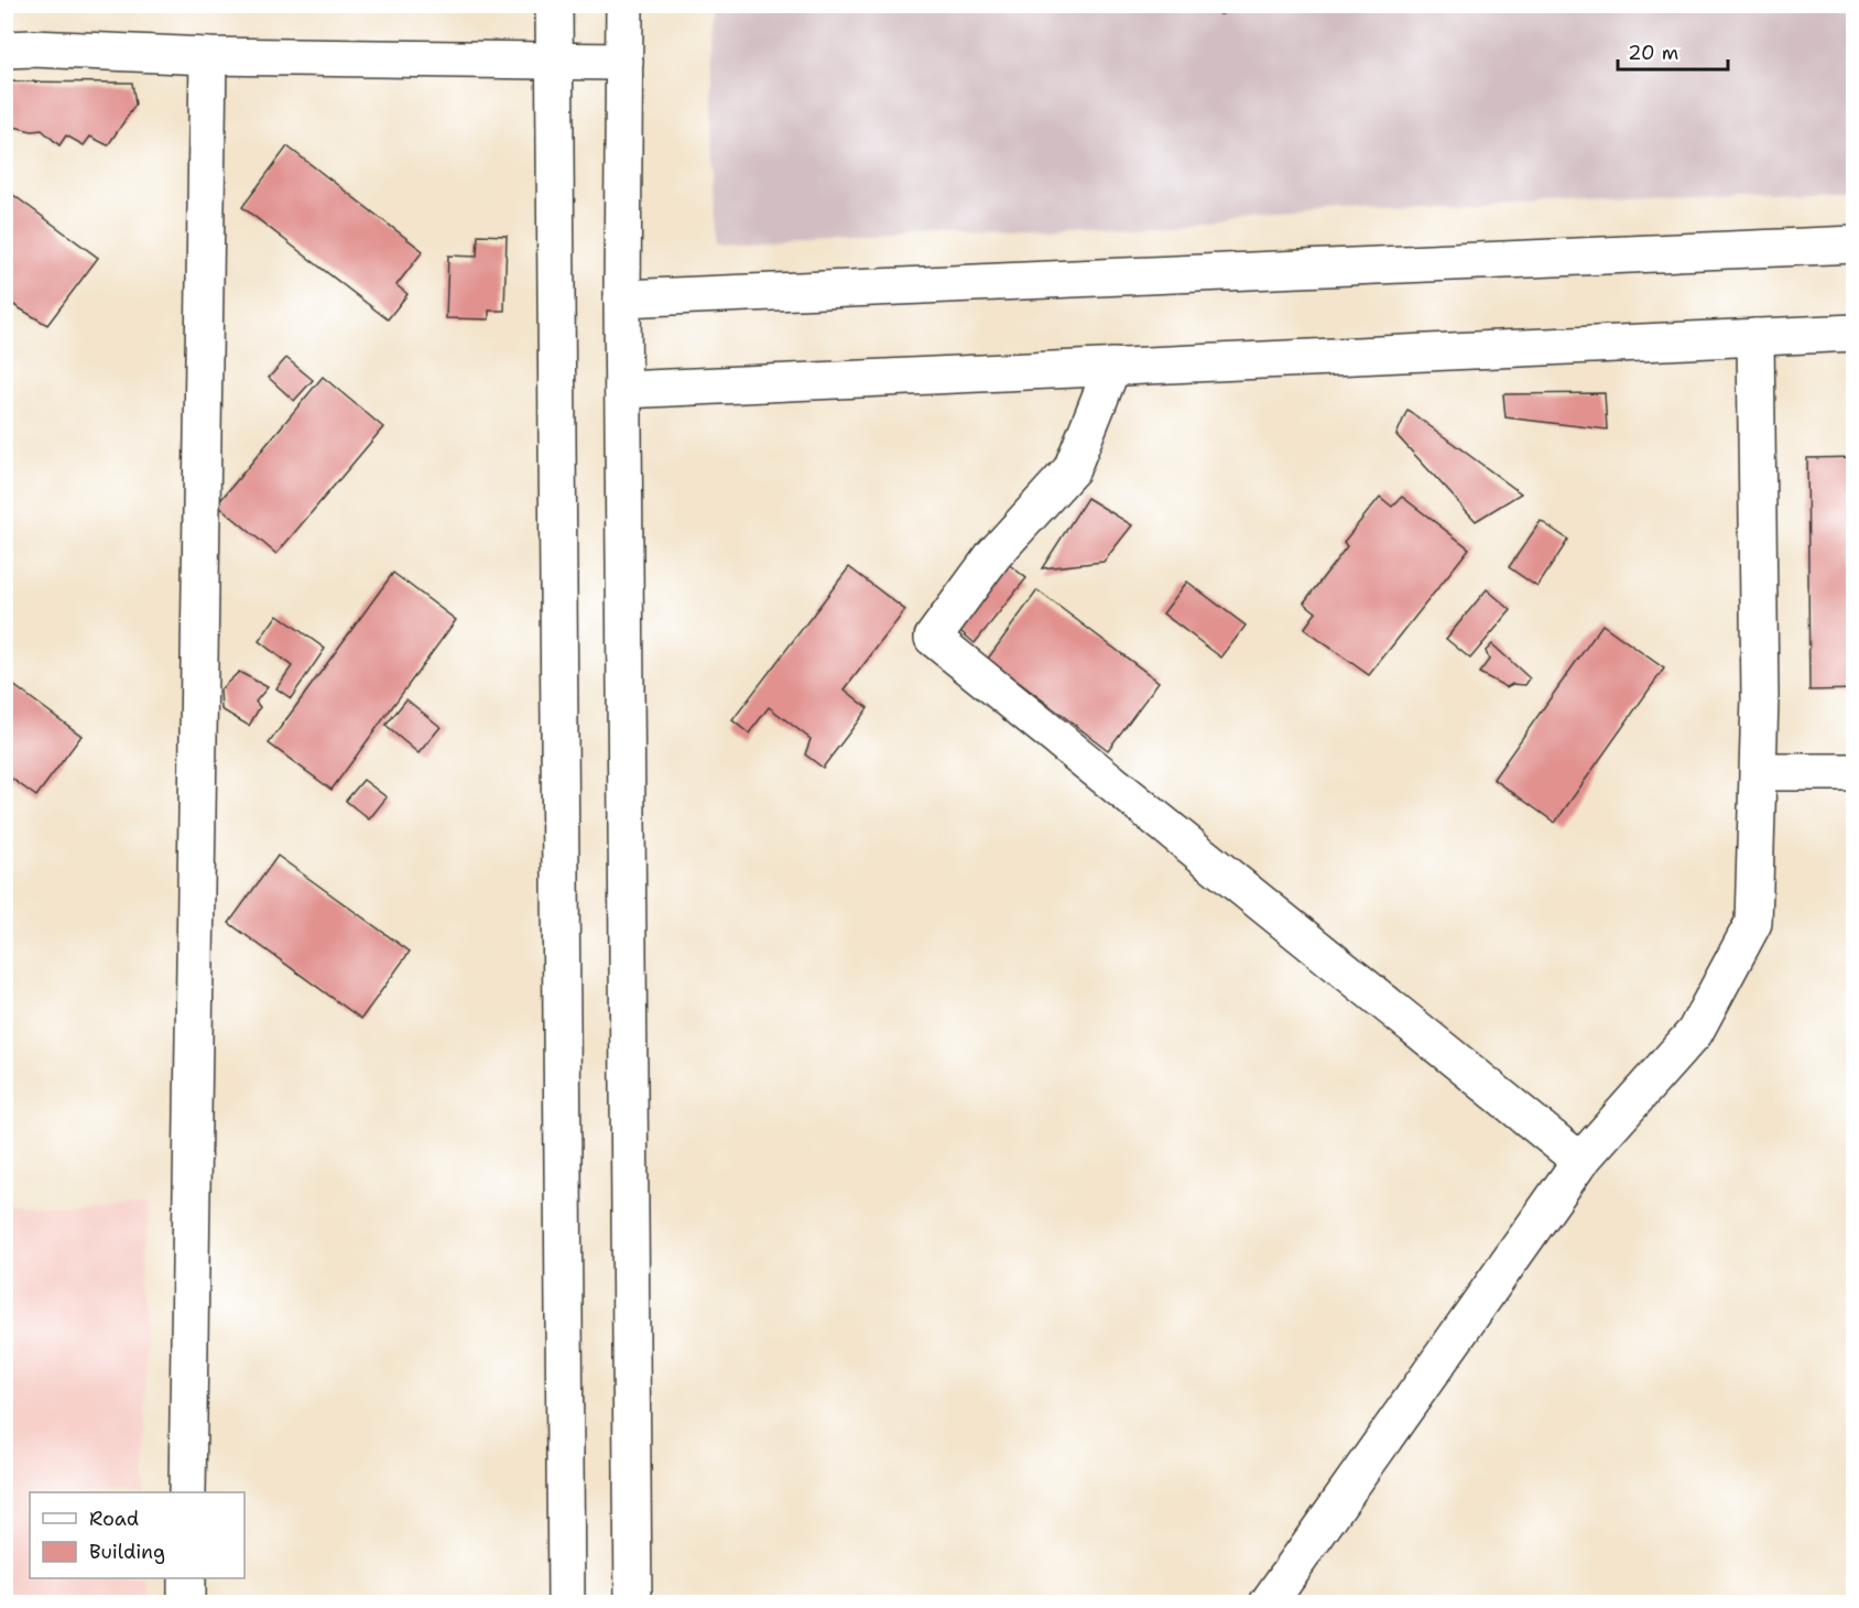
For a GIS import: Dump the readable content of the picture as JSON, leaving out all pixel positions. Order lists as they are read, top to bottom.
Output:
{
  "legend": ["Road", "Building"],
  "scale_bar": "20 m"
}
